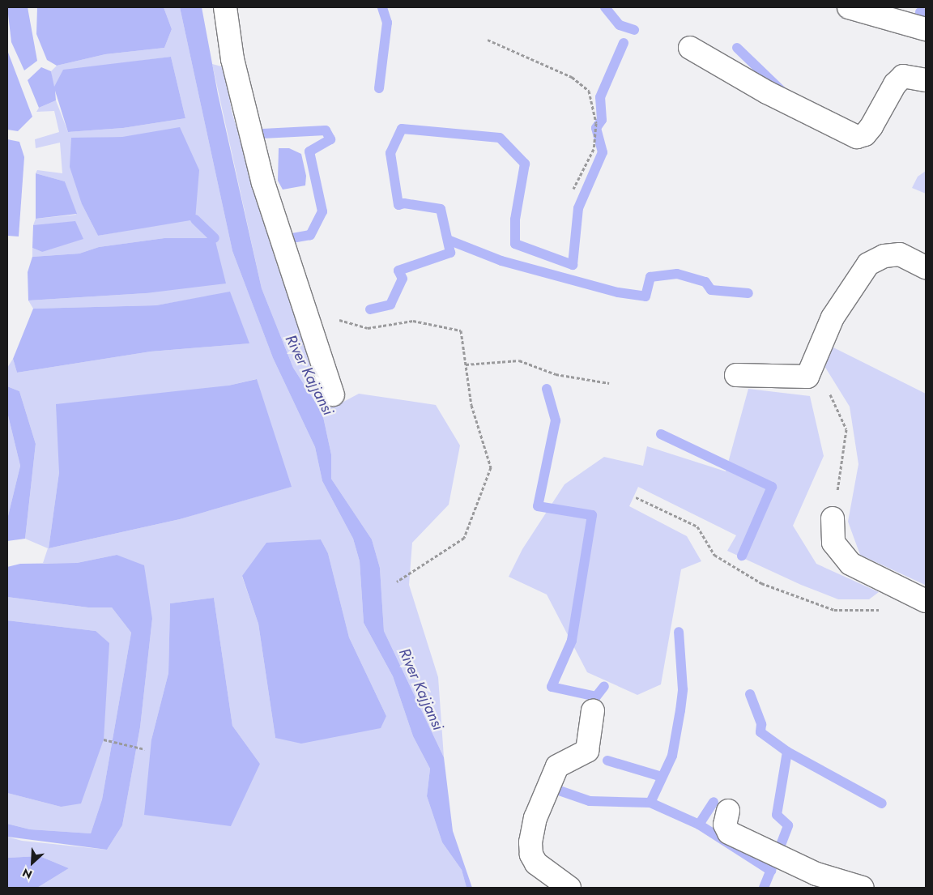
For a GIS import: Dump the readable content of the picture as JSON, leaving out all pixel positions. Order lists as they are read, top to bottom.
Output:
{
  "water": ["River Kajjansi"],
  "north": "bottom left"
}
